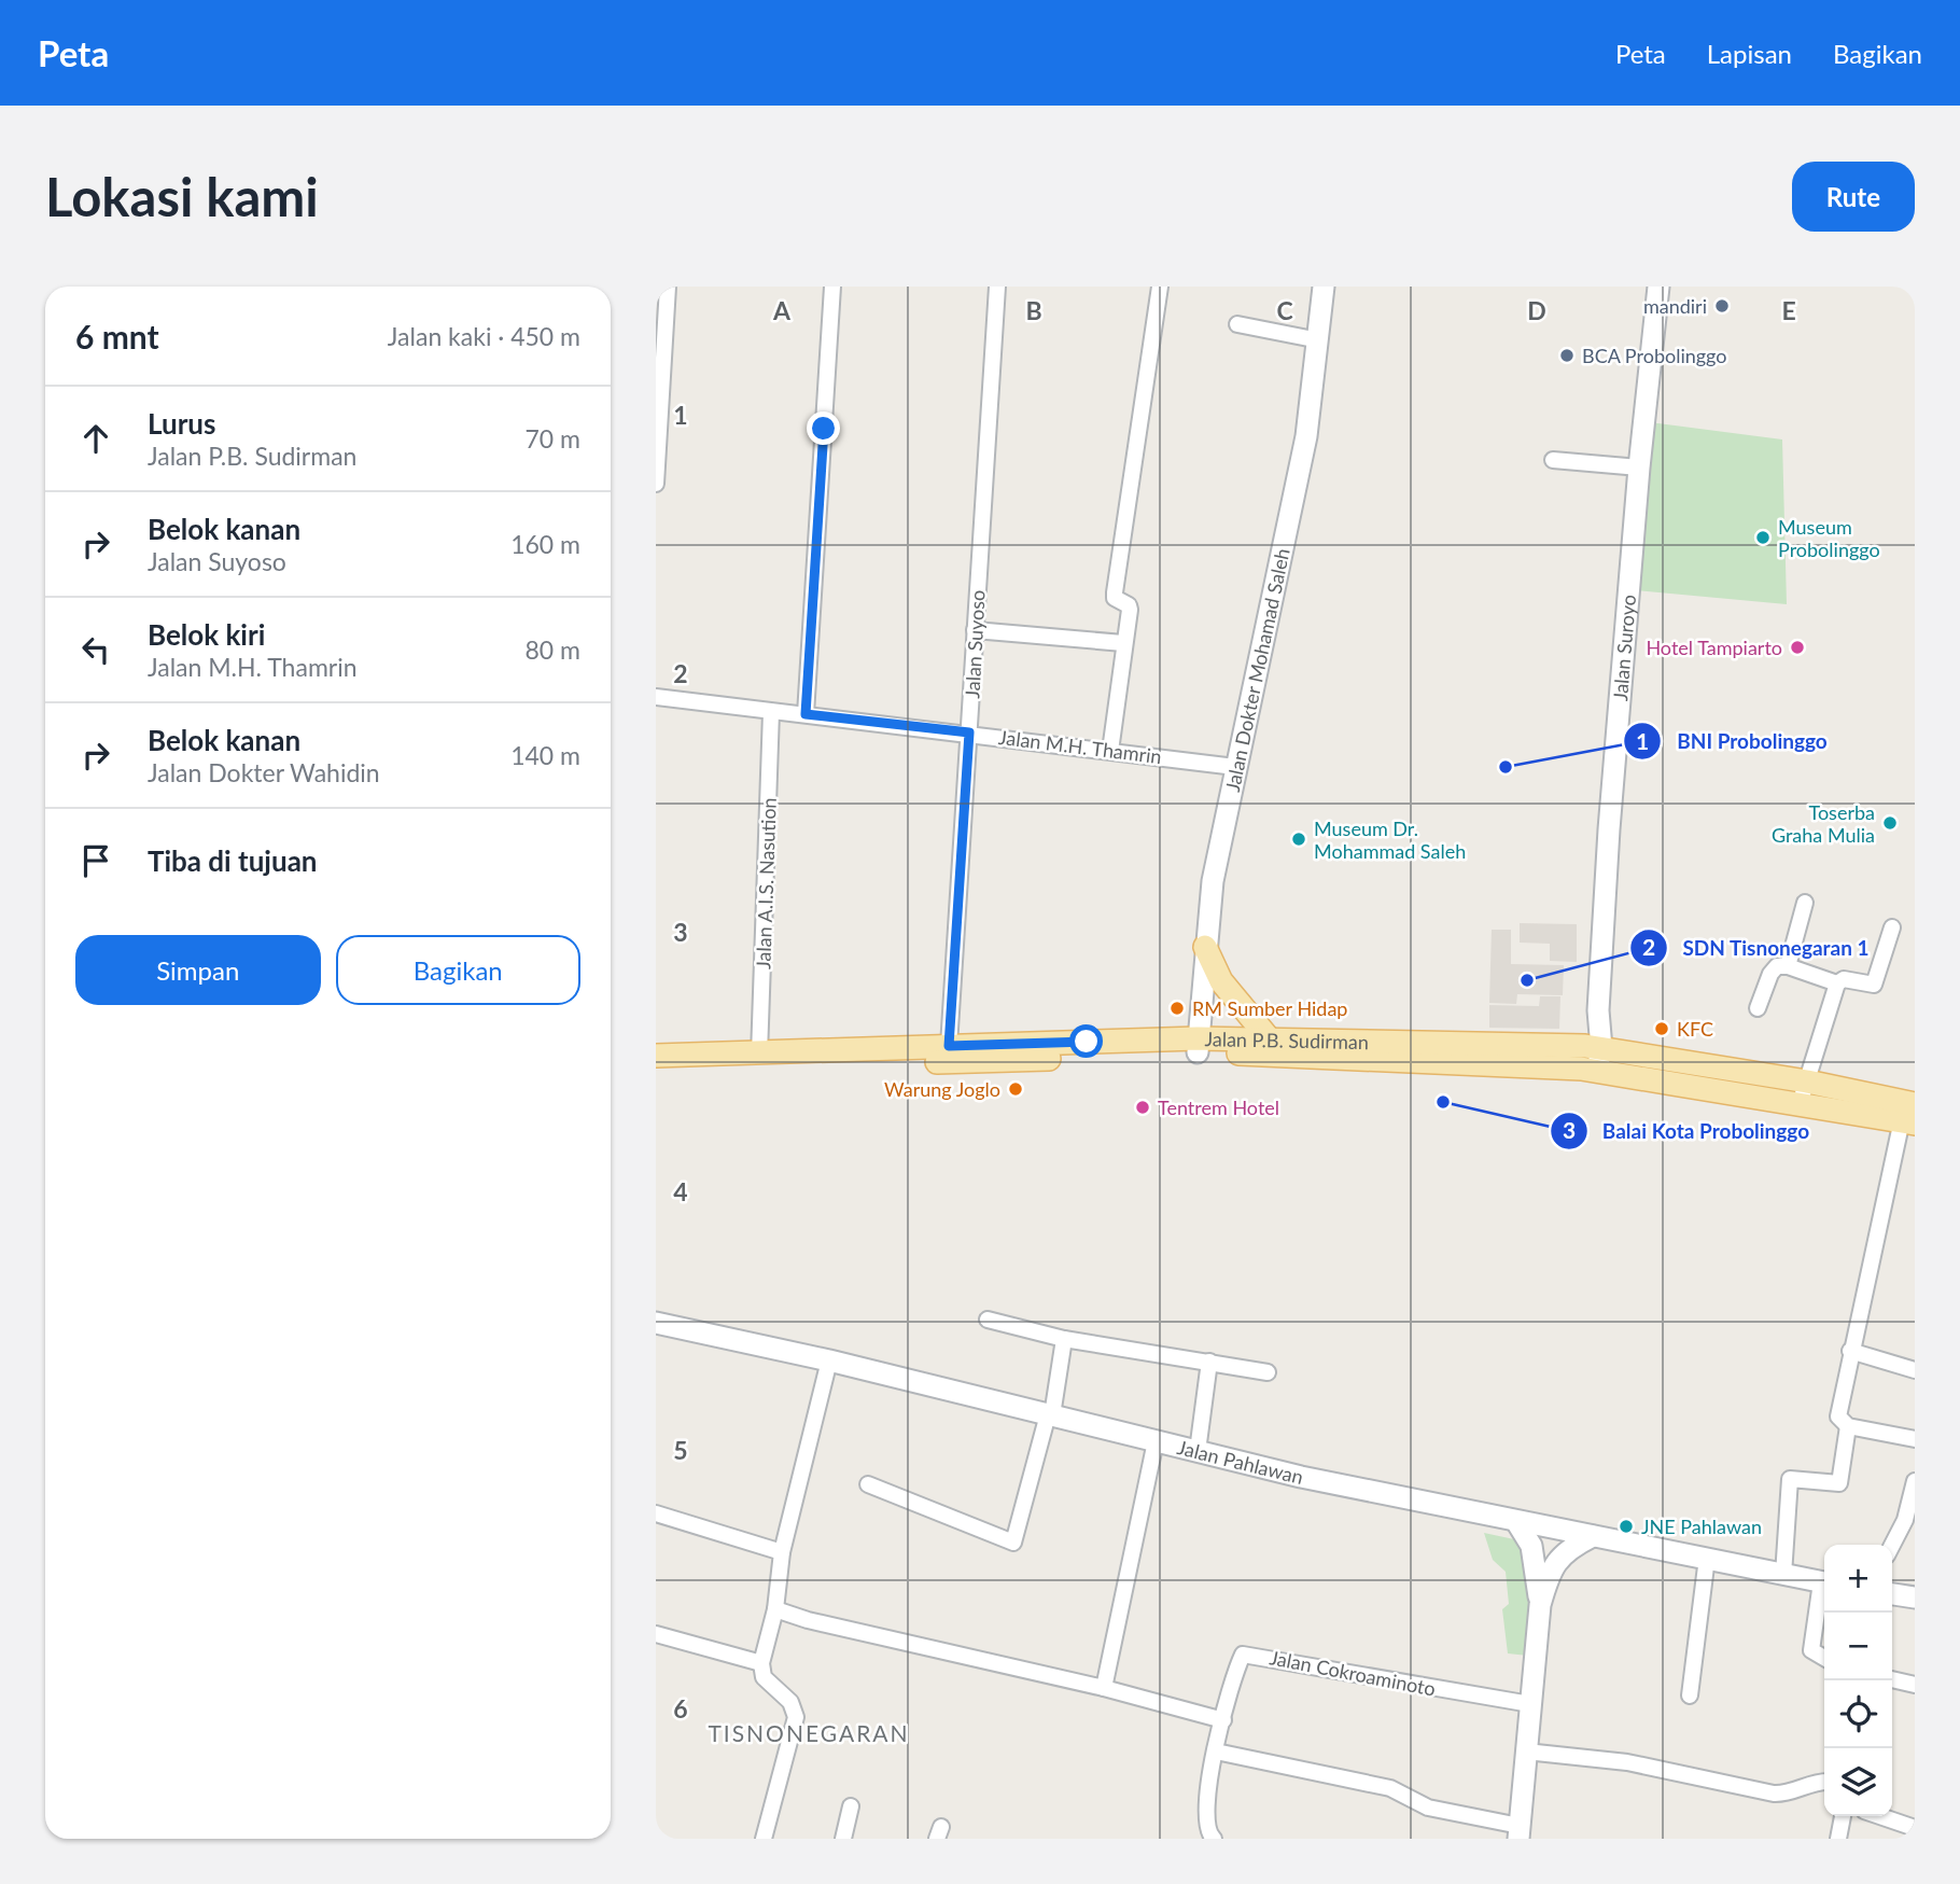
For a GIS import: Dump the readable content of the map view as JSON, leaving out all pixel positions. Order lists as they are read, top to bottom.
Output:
{
  "streets": {
    "main road": [
      "Jalan Suroyo",
      "Jalan Dokter Mohamad Saleh",
      "Jalan P.B. Sudirman",
      "Jalan Pahlawan"
    ],
    "street": [
      "Jalan Suyoso",
      "Jalan M.H. Thamrin",
      "Jalan A.I.S. Nasution",
      "Jalan Cokroaminoto"
    ]
  },
  "crossings": [
    ["Jalan Suyoso", "Jalan M.H. Thamrin"],
    ["Jalan Suyoso", "Jalan P.B. Sudirman"],
    ["Jalan Suroyo", "Jalan P.B. Sudirman"],
    ["Jalan Dokter Mohamad Saleh", "Jalan M.H. Thamrin"],
    ["Jalan Dokter Mohamad Saleh", "Jalan P.B. Sudirman"],
    ["Jalan M.H. Thamrin", "Jalan A.I.S. Nasution"],
    ["Jalan A.I.S. Nasution", "Jalan P.B. Sudirman"]
  ],
  "districts": ["TISNONEGARAN"],
  "places": [
    "mandiri",
    "BCA Probolinggo",
    "Museum Probolinggo",
    "Hotel Tampiarto",
    "BNI Probolinggo",
    "Toserba Graha Mulia",
    "Museum Dr. Mohammad Saleh",
    "SDN Tisnonegaran 1",
    "RM Sumber Hidap",
    "KFC",
    "Warung Joglo",
    "Balai Kota Probolinggo",
    "Tentrem Hotel",
    "JNE Pahlawan"
  ],
  "page": {
    "header": "Peta",
    "nav": ["Peta", "Lapisan", "Bagikan"],
    "buttons": [
      "Rute",
      ["Simpan", "Bagikan"]
    ],
    "title": "Lokasi kami",
    "heading": ["6 mnt", "Jalan kaki · 450 m"],
    "list": [
      ["Lurus", "Jalan P.B. Sudirman", "70 m"],
      ["Belok kanan", "Jalan Suyoso", "160 m"],
      ["Belok kiri", "Jalan M.H. Thamrin", "80 m"],
      ["Belok kanan", "Jalan Dokter Wahidin", "140 m"],
      "Tiba di tujuan"
    ],
    "map_buttons": ["+", "−"]
  },
  "grid": {
    "columns": [
      "A",
      "B",
      "C",
      "D",
      "E"
    ],
    "rows": [
      "1",
      "2",
      "3",
      "4",
      "5",
      "6"
    ]
  }
}
